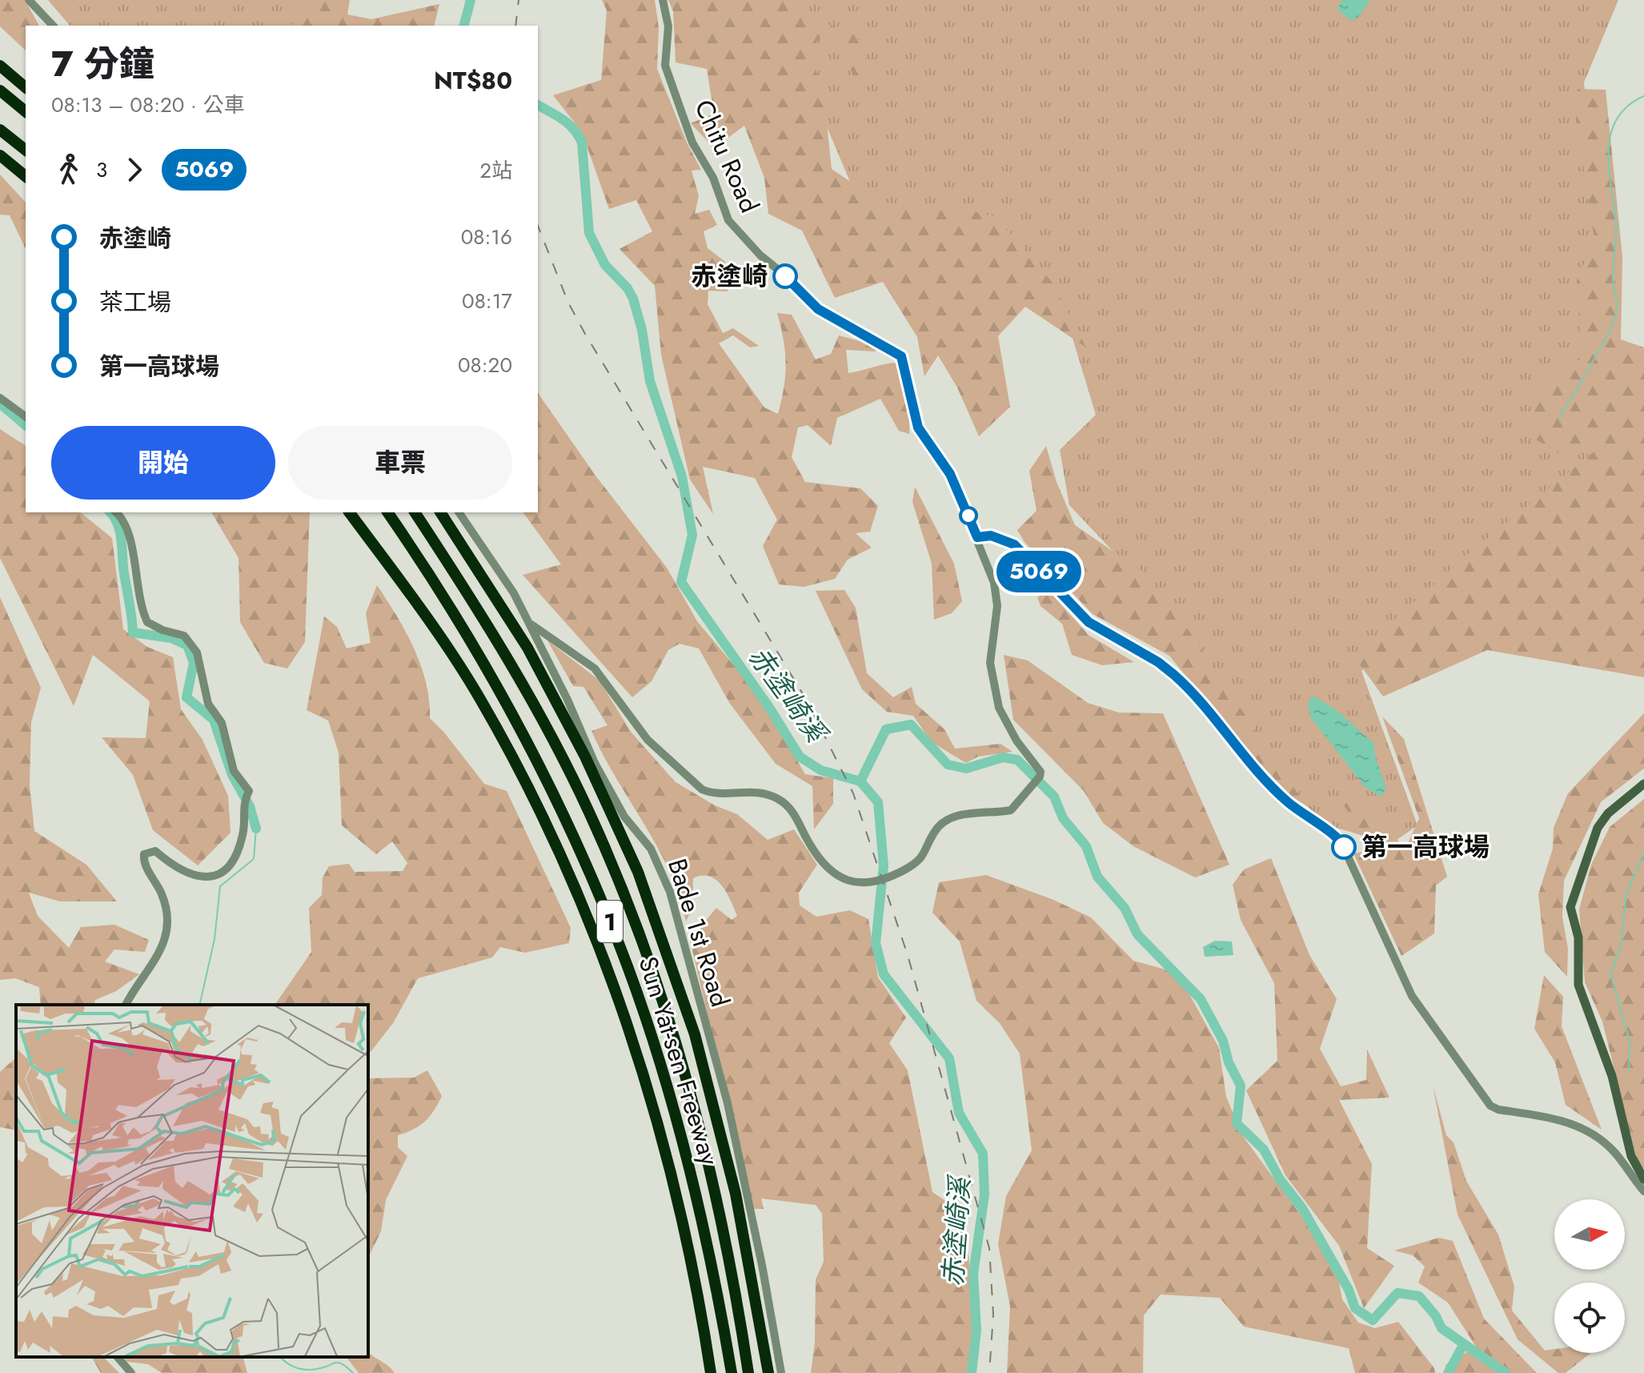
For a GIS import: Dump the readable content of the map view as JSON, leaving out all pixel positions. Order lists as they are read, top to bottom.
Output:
{
  "streets": {
    "highway": ["1", "Sun Yat-sen Freeway"],
    "street": ["Chitu Road", "Bade 1st Road"]
  },
  "crossings": [
    ["Chitu Road", "Bade 1st Road"]
  ],
  "water": ["赤塗崎溪"],
  "places": ["赤塗崎", "第一高球場"],
  "lines": ["bus line 5069"],
  "north": "right",
  "page": {
    "on_map": "5069",
    "heading": ["7 分鐘", "08:13 – 08:20 · 公車", "NT$80"],
    "legs": ["3", "5069", "2站"],
    "list": [
      {
        "name": "赤塗崎",
        "value": "08:16"
      },
      {
        "name": "茶工場",
        "value": "08:17"
      },
      {
        "name": "第一高球場",
        "value": "08:20"
      }
    ],
    "buttons": ["開始", "車票"]
  }
}
